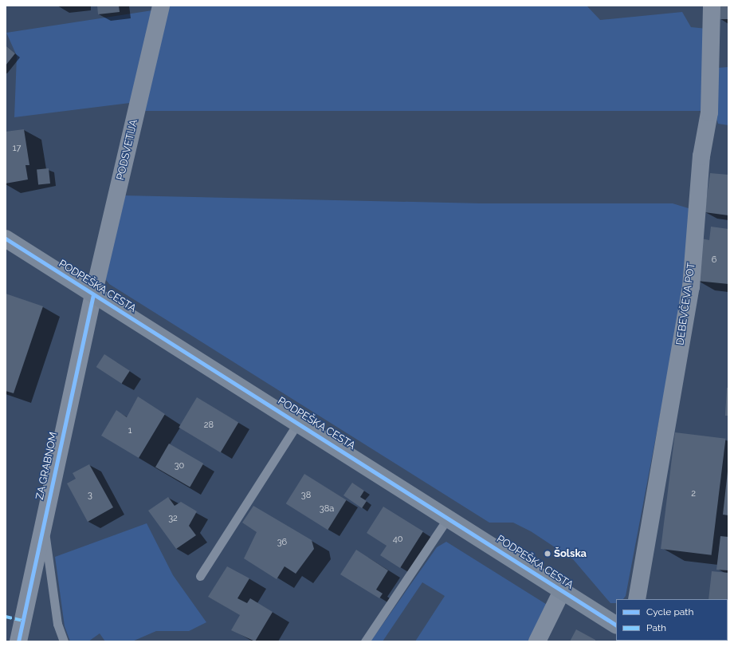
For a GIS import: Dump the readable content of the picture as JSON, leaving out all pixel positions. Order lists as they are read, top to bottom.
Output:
{
  "streets": {
    "main road": ["PODPEŠKA CESTA"],
    "street": ["PODSVETIJA", "DEBEVČEVA POT", "ZA GRABNOM"]
  },
  "crossings": [
    ["PODSVETIJA", "PODPEŠKA CESTA"],
    ["PODSVETIJA", "ZA GRABNOM"],
    ["PODPEŠKA CESTA", "ZA GRABNOM"]
  ],
  "places": ["Šolska"],
  "house_numbers": [
    "17",
    "6",
    "28",
    "1",
    "30",
    "2",
    "3",
    "38",
    "38a",
    "32",
    "40",
    "36"
  ],
  "legend": ["Cycle path", "Path"]
}
